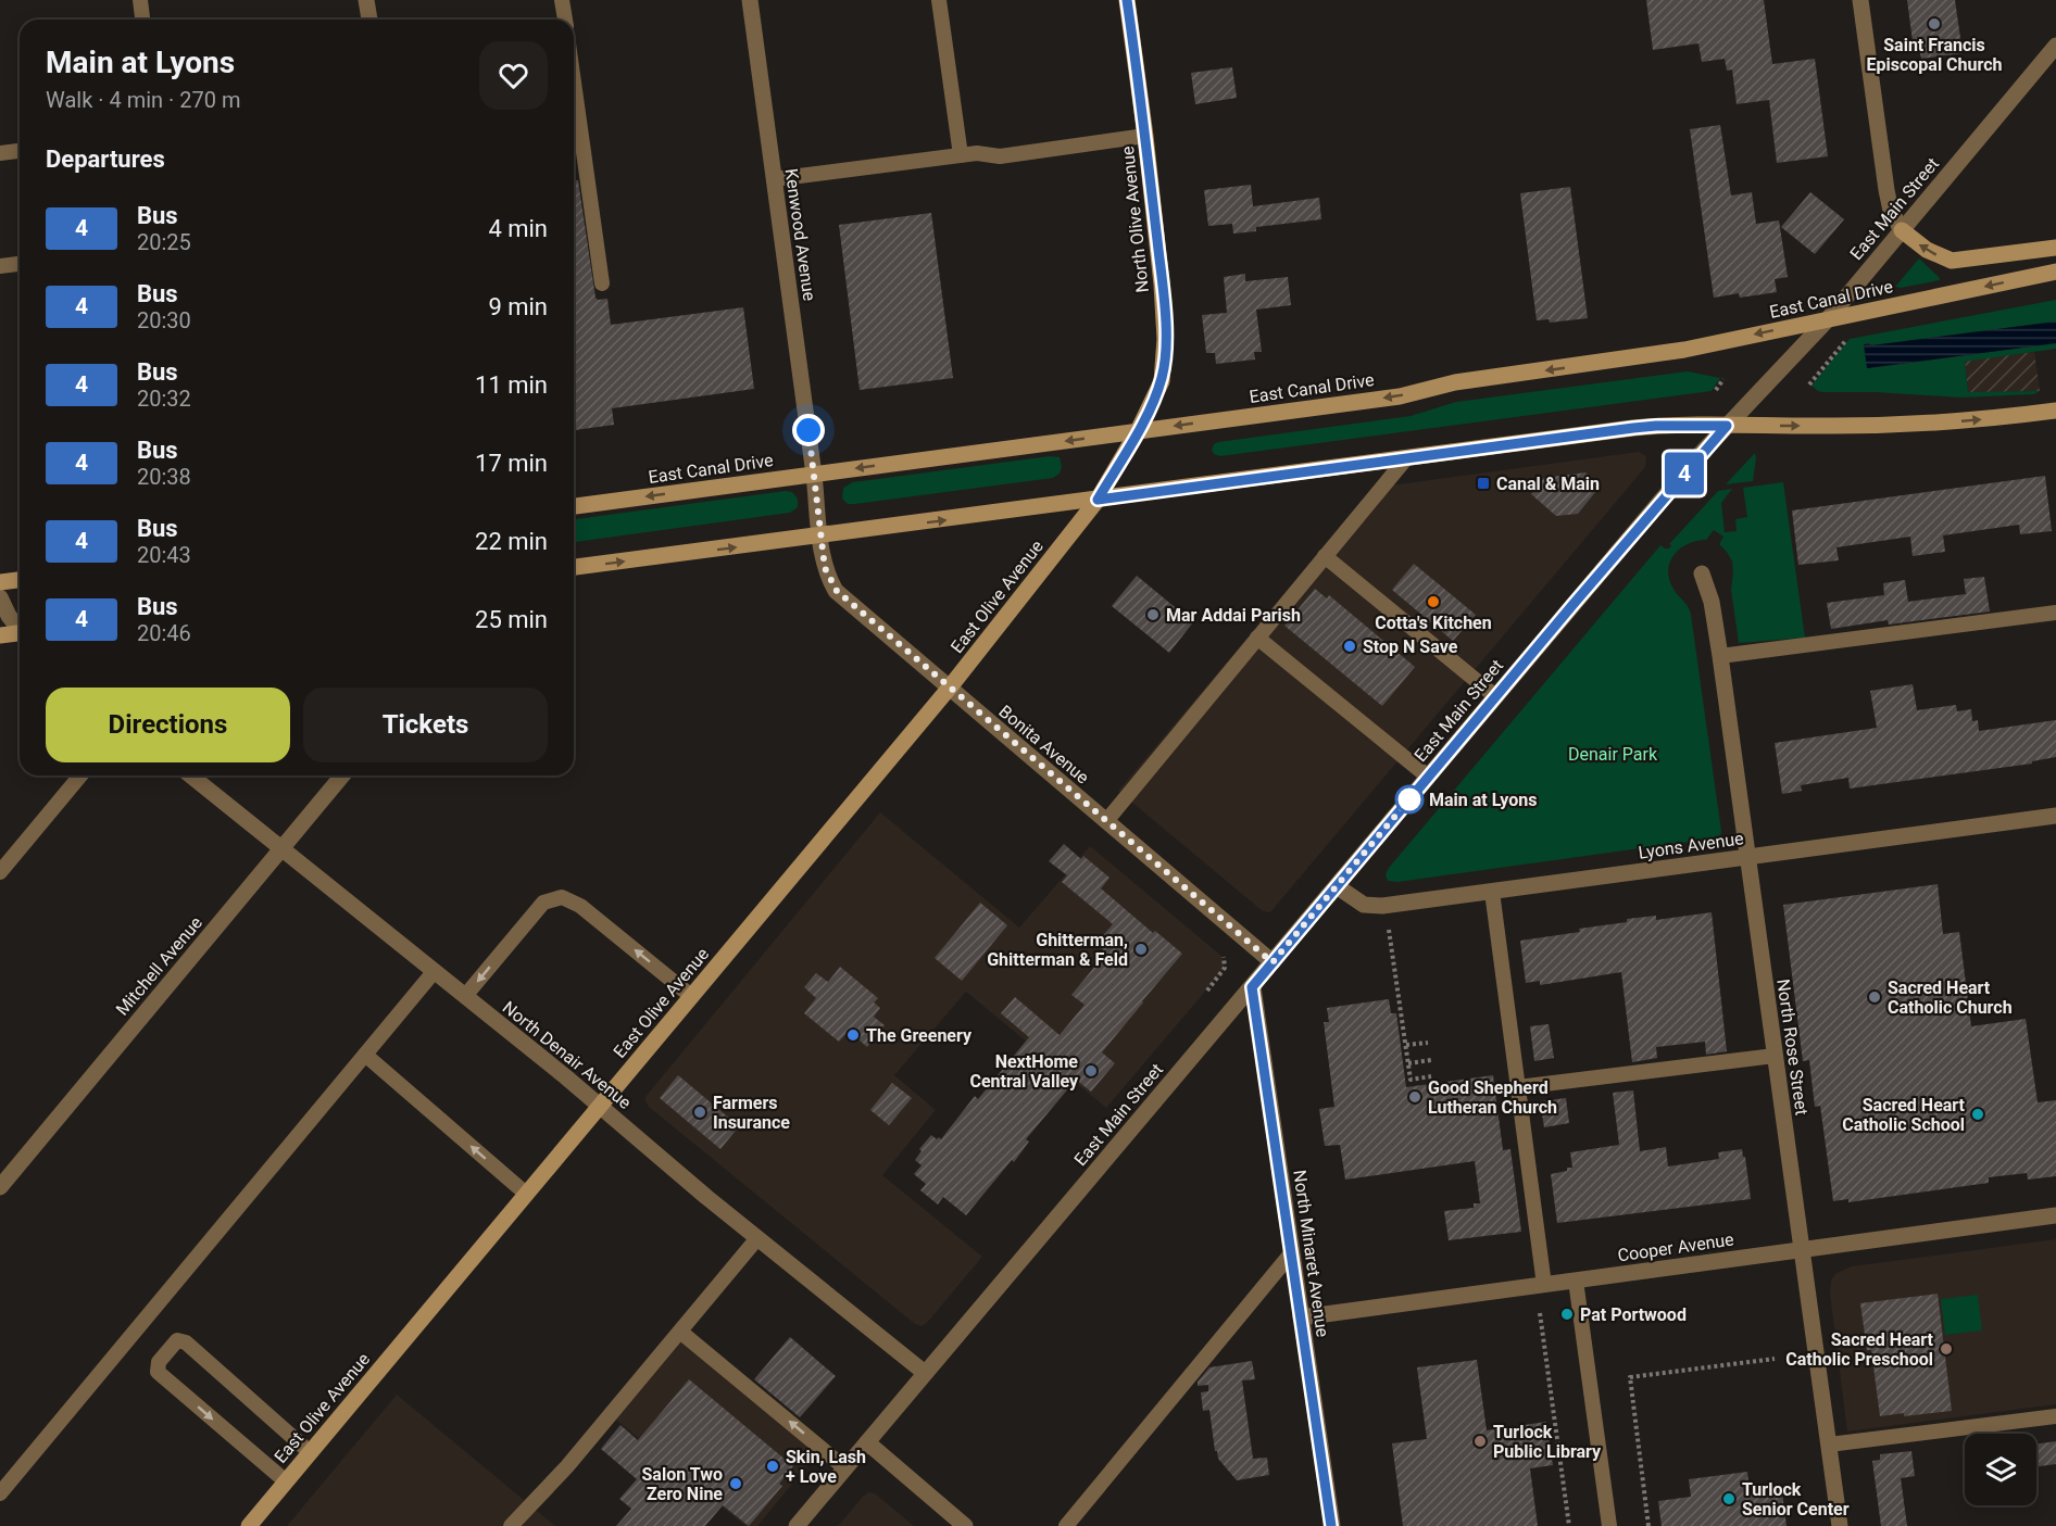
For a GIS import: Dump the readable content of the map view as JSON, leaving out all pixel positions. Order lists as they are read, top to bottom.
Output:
{
  "streets": {
    "main road": ["North Olive Avenue", "East Canal Drive", "East Olive Avenue"],
    "street": [
      "East Main Street",
      "Kenwood Avenue",
      "Bonita Avenue",
      "Lyons Avenue",
      "Mitchell Avenue",
      "North Rose Street",
      "North Denair Avenue",
      "Cooper Avenue",
      "North Minaret Avenue"
    ]
  },
  "crossings": [
    ["East Main Street", "East Canal Drive"],
    ["East Main Street", "Bonita Avenue"],
    ["East Main Street", "Lyons Avenue"],
    ["East Main Street", "North Denair Avenue"],
    ["East Main Street", "North Minaret Avenue"],
    ["North Olive Avenue", "East Canal Drive"],
    ["North Olive Avenue", "East Olive Avenue"],
    ["Kenwood Avenue", "East Canal Drive"],
    ["Kenwood Avenue", "Bonita Avenue"],
    ["East Olive Avenue", "Bonita Avenue"],
    ["East Olive Avenue", "North Denair Avenue"],
    ["Lyons Avenue", "North Rose Street"],
    ["Mitchell Avenue", "North Denair Avenue"],
    ["North Rose Street", "Cooper Avenue"],
    ["Cooper Avenue", "North Minaret Avenue"]
  ],
  "parks": ["Denair Park"],
  "places": {
    "other": [
      "Saint Francis Episcopal Church",
      "Cotta's Kitchen",
      "Mar Addai Parish",
      "Stop N Save",
      "Main at Lyons",
      "Ghitterman, Ghitterman & Feld",
      "Sacred Heart Catholic Church",
      "The Greenery",
      "NextHome Central Valley",
      "Good Shepherd Lutheran Church",
      "Farmers Insurance",
      "Sacred Heart Catholic School",
      "Pat Portwood",
      "Sacred Heart Catholic Preschool",
      "Turlock Public Library",
      "Skin, Lash + Love",
      "Salon Two Zero Nine",
      "Turlock Senior Center"
    ],
    "transit": ["Canal & Main"]
  },
  "lines": ["bus line 4"],
  "page": {
    "on_map": "4",
    "heading": [
      ["Main at Lyons", "Walk · 4 min · 270 m"],
      "Departures"
    ],
    "list": [
      {
        "mark": "4",
        "name": "Bus",
        "note": "20:25",
        "value": "4 min"
      },
      {
        "mark": "4",
        "name": "Bus",
        "note": "20:30",
        "value": "9 min"
      },
      {
        "mark": "4",
        "name": "Bus",
        "note": "20:32",
        "value": "11 min"
      },
      {
        "mark": "4",
        "name": "Bus",
        "note": "20:38",
        "value": "17 min"
      },
      {
        "mark": "4",
        "name": "Bus",
        "note": "20:43",
        "value": "22 min"
      },
      {
        "mark": "4",
        "name": "Bus",
        "note": "20:46",
        "value": "25 min"
      }
    ],
    "buttons": ["Directions", "Tickets"]
  }
}
